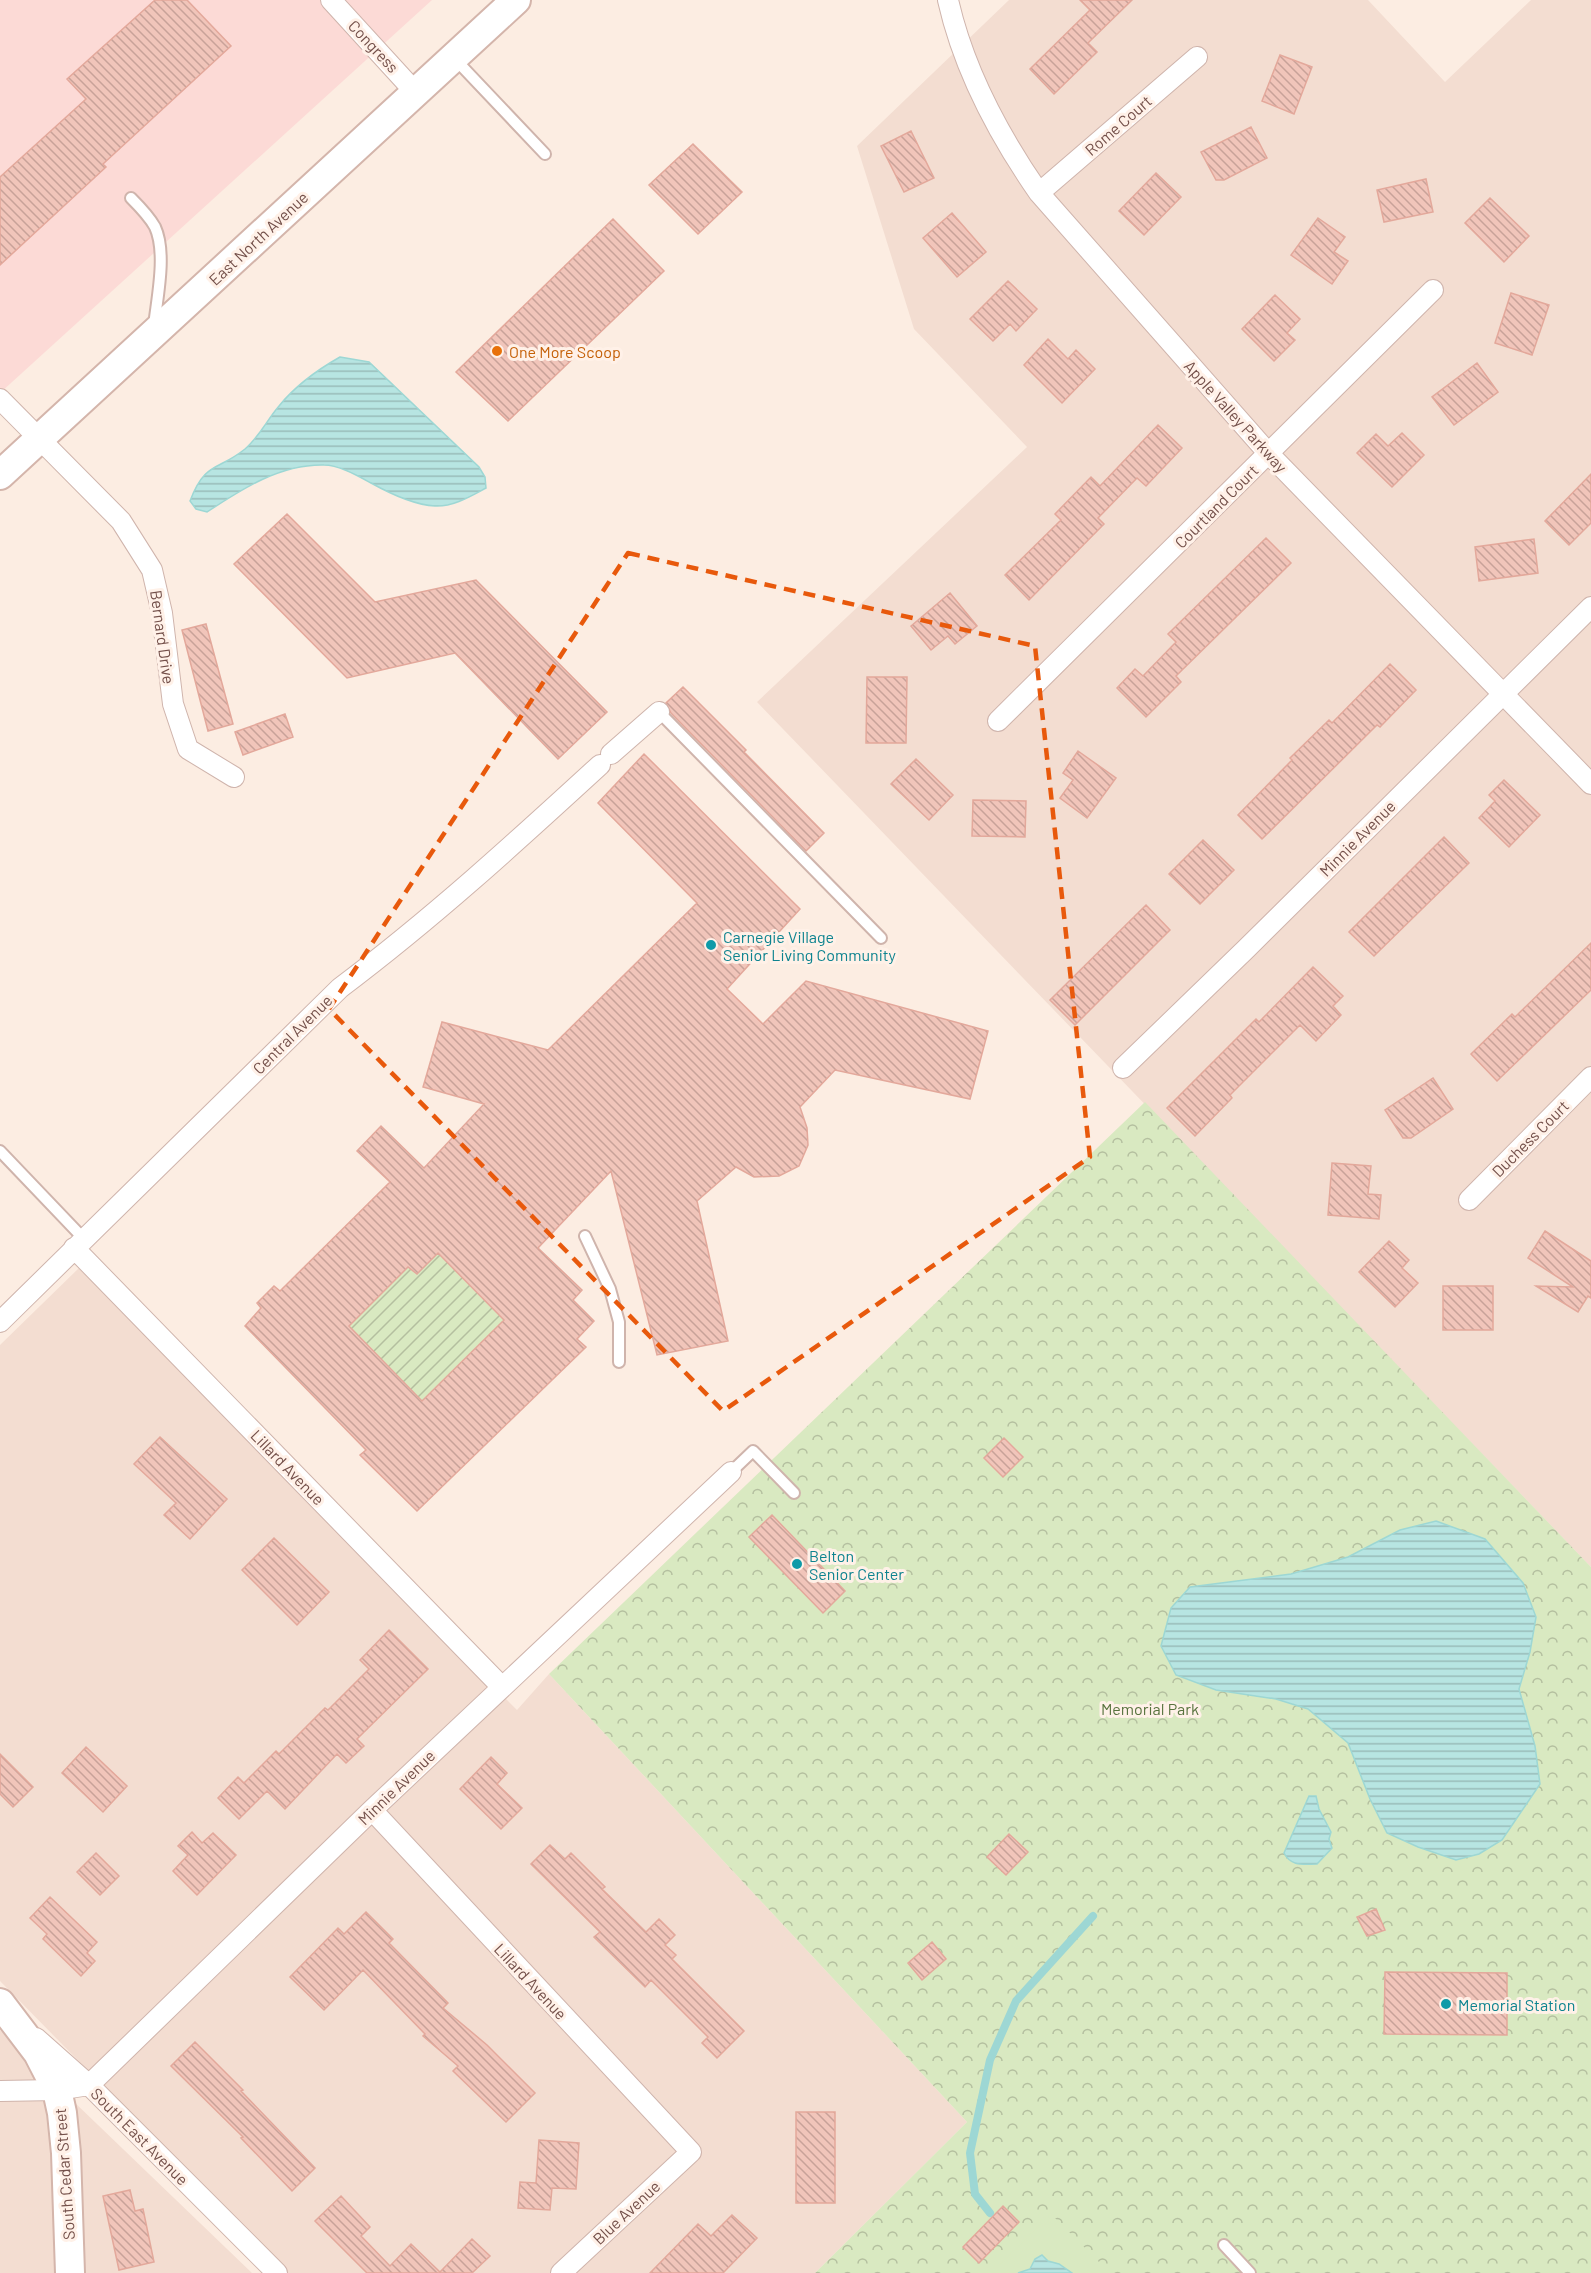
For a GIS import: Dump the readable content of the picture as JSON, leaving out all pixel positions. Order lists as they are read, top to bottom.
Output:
{
  "streets": {
    "main road": ["East North Avenue", "South Cedar Street"],
    "street": [
      "Congress",
      "Rome Court",
      "Apple Valley Parkway",
      "Courtland Court",
      "Bernard Drive",
      "Minnie Avenue",
      "Central Avenue",
      "Duchess Court",
      "Lillard Avenue",
      "South East Avenue",
      "Blue Avenue"
    ]
  },
  "crossings": [
    ["Congress", "East North Avenue"],
    ["Rome Court", "Apple Valley Parkway"],
    ["East North Avenue", "Bernard Drive"],
    ["Apple Valley Parkway", "Courtland Court"],
    ["Apple Valley Parkway", "Minnie Avenue"],
    ["Minnie Avenue", "Lillard Avenue"],
    ["Minnie Avenue", "South East Avenue"],
    ["Central Avenue", "Lillard Avenue"],
    ["Lillard Avenue", "Blue Avenue"],
    ["South East Avenue", "South Cedar Street"]
  ],
  "parks": ["Memorial Park"],
  "places": [
    "One More Scoop",
    "Carnegie Village Senior Living Community",
    "Belton Senior Center",
    "Memorial Station"
  ]
}
